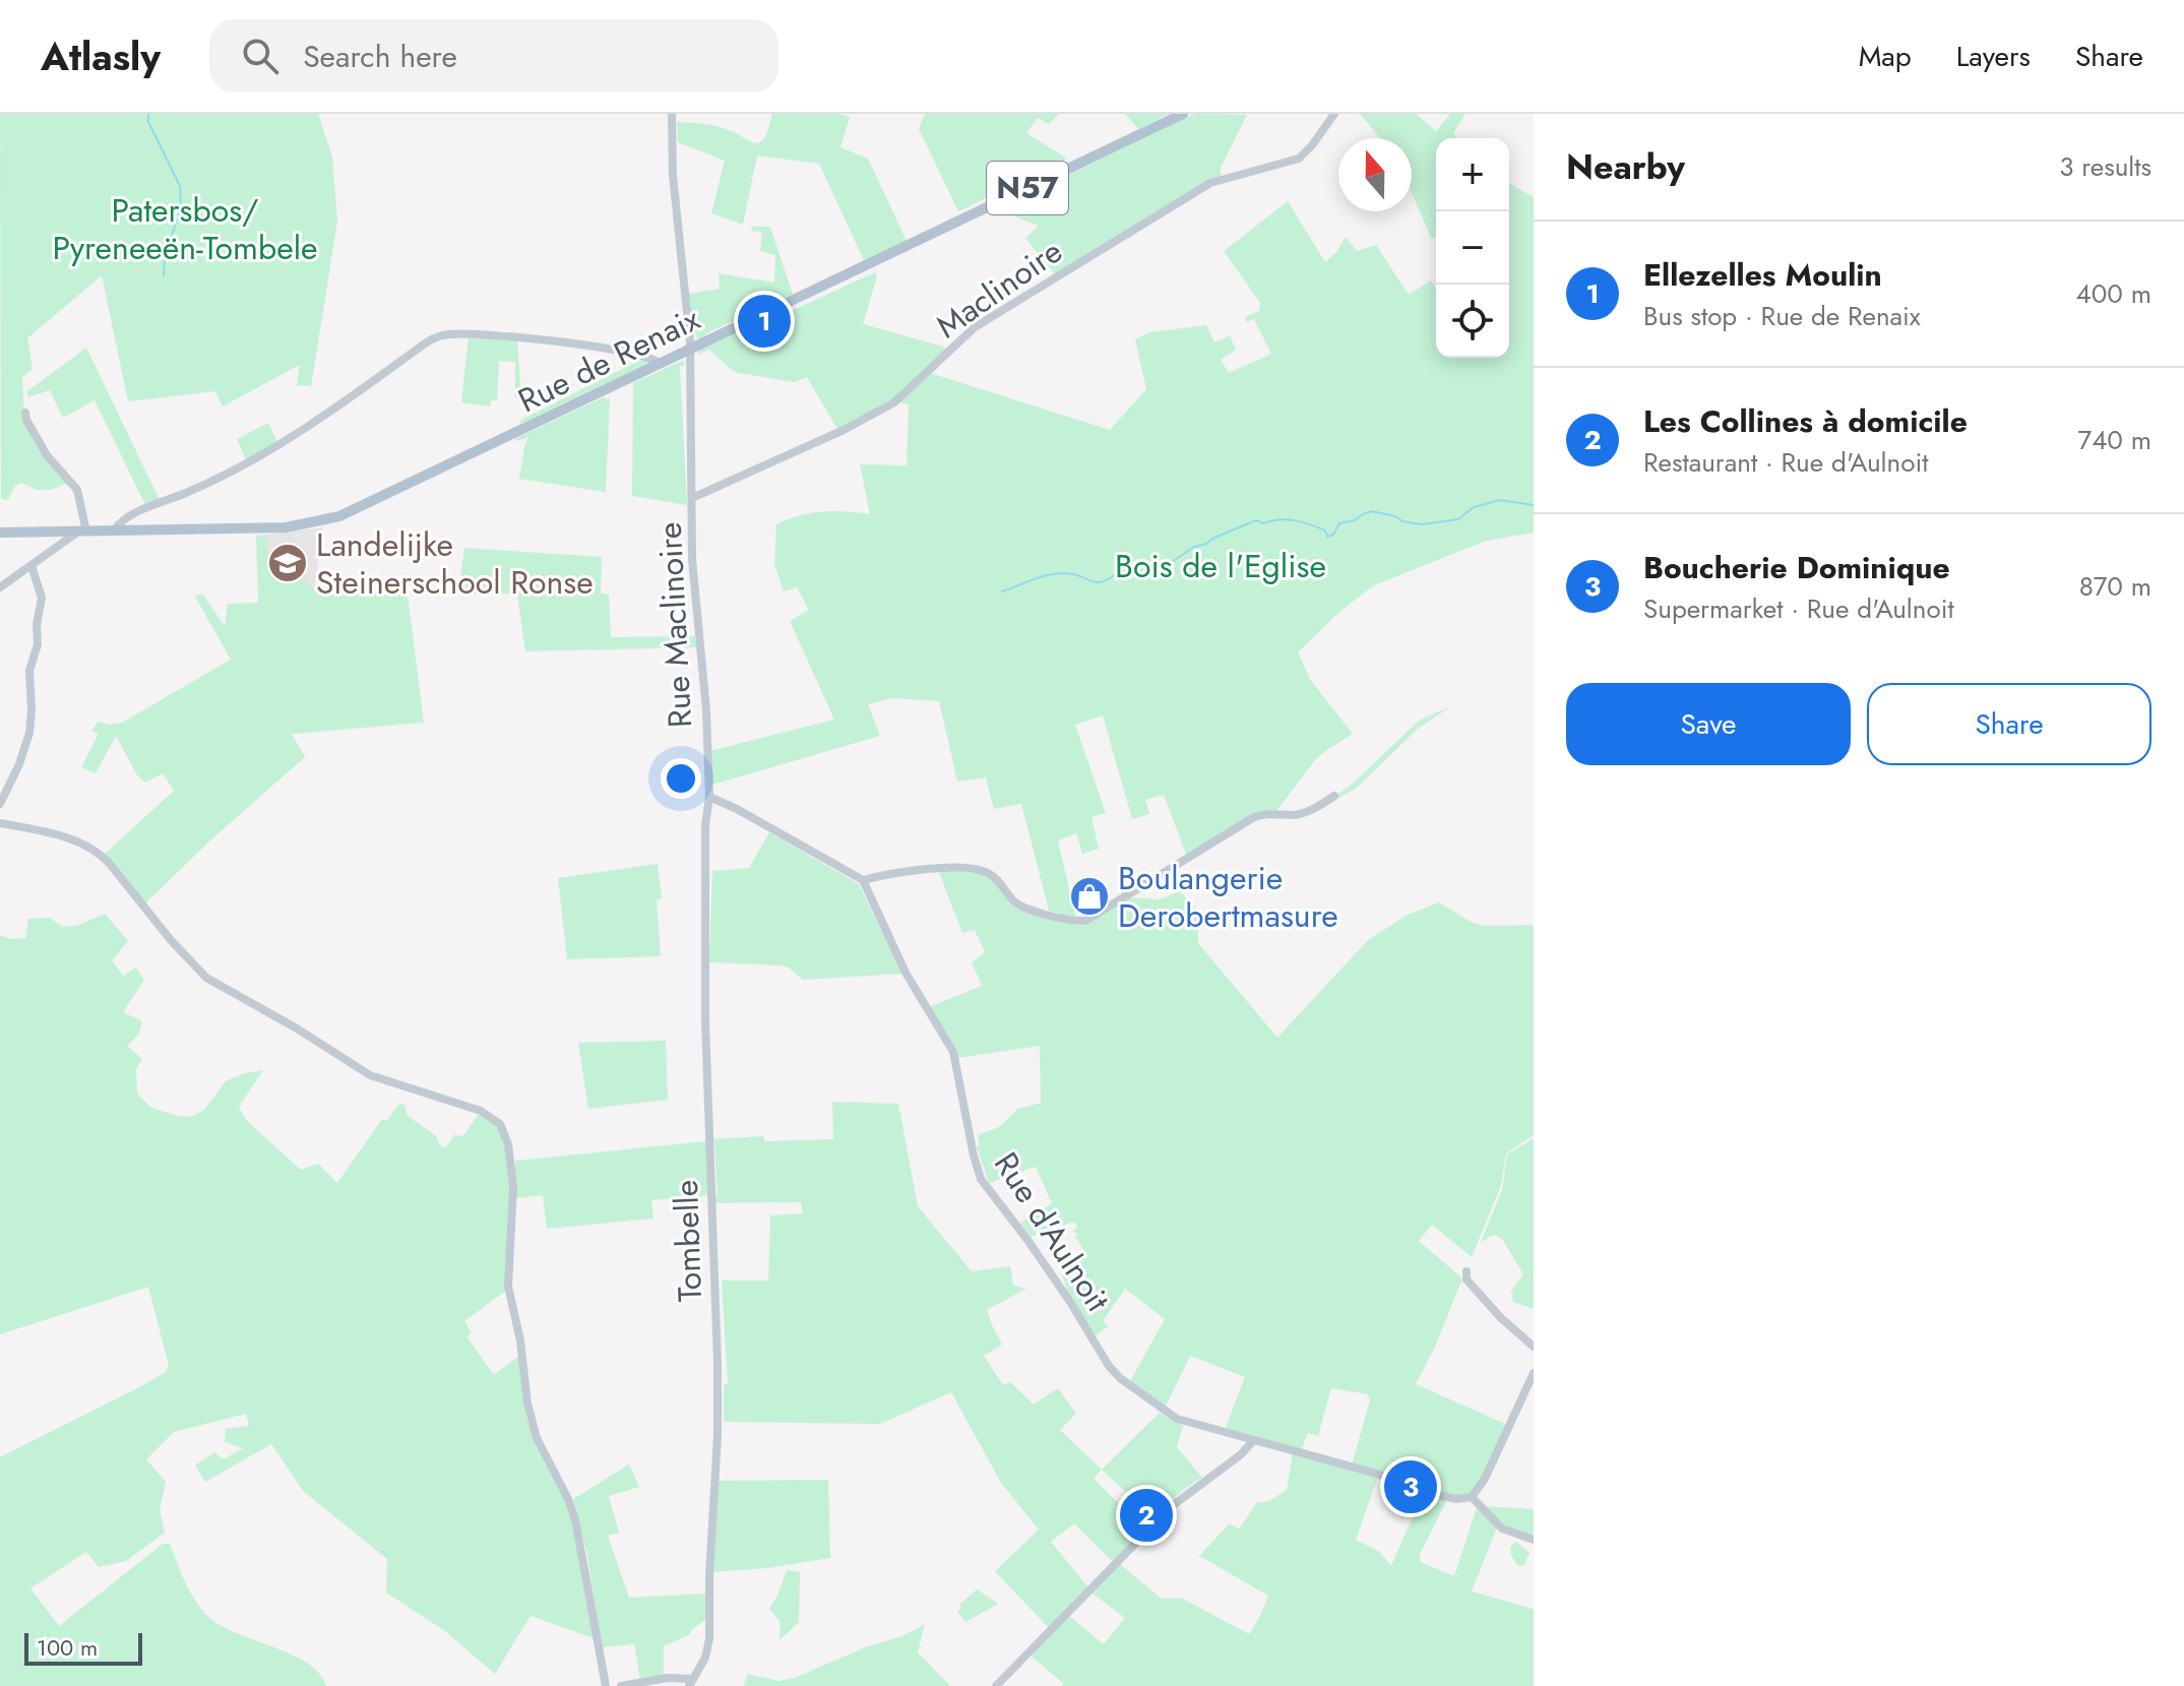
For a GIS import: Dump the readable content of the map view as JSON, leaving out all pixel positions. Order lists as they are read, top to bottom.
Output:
{
  "streets": {
    "main road": ["N57", "Rue de Renaix"],
    "street": [
      "Maclinoire",
      "Rue Maclinoire",
      "Rue d'Aulnoit",
      "Tombelle"
    ]
  },
  "crossings": [
    ["N57", "Rue de Renaix"],
    ["Maclinoire", "Rue Maclinoire"],
    ["Rue de Renaix", "Rue Maclinoire"],
    ["Rue Maclinoire", "Tombelle"]
  ],
  "parks": ["Patersbos/ Pyreneeën-Tombele", "Bois de l'Eglise"],
  "places": {
    "school or university": ["Landelijke Steinerschool Ronse"],
    "shop": ["Boulangerie Derobertmasure"]
  },
  "scale_bar": "100 m",
  "north": "top",
  "page": {
    "header": "Atlasly",
    "search": "Search here",
    "nav": ["Map", "Layers", "Share"],
    "heading": ["Nearby", "3 results"],
    "map_buttons": ["+", "−"],
    "list": [
      {
        "mark": "1",
        "name": "Ellezelles Moulin",
        "note": "Bus stop · Rue de Renaix",
        "value": "400 m"
      },
      {
        "mark": "2",
        "name": "Les Collines à domicile",
        "note": "Restaurant · Rue d'Aulnoit",
        "value": "740 m"
      },
      {
        "mark": "3",
        "name": "Boucherie Dominique",
        "note": "Supermarket · Rue d'Aulnoit",
        "value": "870 m"
      }
    ],
    "pins": ["1", "3", "2"],
    "buttons": ["Save", "Share"],
    "scale": "100 m"
  }
}
